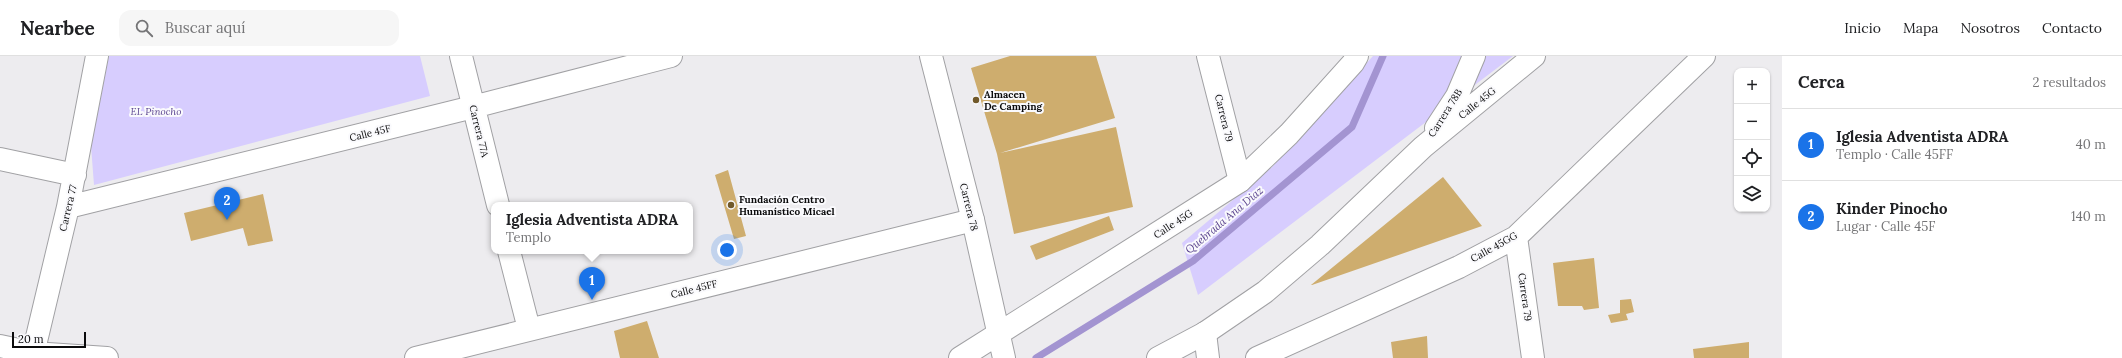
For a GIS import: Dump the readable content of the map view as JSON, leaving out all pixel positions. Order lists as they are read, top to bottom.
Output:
{
  "streets": {
    "street": [
      "Calle 45G",
      "Carrera 78B",
      "Carrera 79",
      "Carrera 77A",
      "Calle 45F",
      "Carrera 78",
      "Carrera 77",
      "Calle 45GG",
      "Calle 45FF"
    ]
  },
  "crossings": [
    ["Calle 45G", "Carrera 78B"],
    ["Calle 45G", "Carrera 79"],
    ["Calle 45G", "Carrera 78"],
    ["Carrera 79", "Calle 45GG"],
    ["Carrera 77A", "Calle 45F"],
    ["Calle 45F", "Carrera 77"],
    ["Carrera 78", "Calle 45FF"]
  ],
  "water": ["Quebrada Ana Diaz"],
  "parks": ["EL Pinocho"],
  "places": ["Almacen De Camping", "Fundación Centro Humanístico Micael"],
  "scale_bar": "20 m",
  "page": {
    "header": "Nearbee",
    "search": "Buscar aquí",
    "nav": [
      "Inicio",
      "Mapa",
      "Nosotros",
      "Contacto"
    ],
    "heading": ["Cerca", "2 resultados"],
    "map_buttons": ["+", "−"],
    "list": [
      {
        "mark": "1",
        "name": "Iglesia Adventista ADRA",
        "note": "Templo · Calle 45FF",
        "value": "40 m"
      },
      {
        "mark": "2",
        "name": "Kinder Pinocho",
        "note": "Lugar · Calle 45F",
        "value": "140 m"
      }
    ],
    "pins": ["2", "1"],
    "popup": ["Iglesia Adventista ADRA", "Templo"],
    "scale": "20 m"
  }
}
